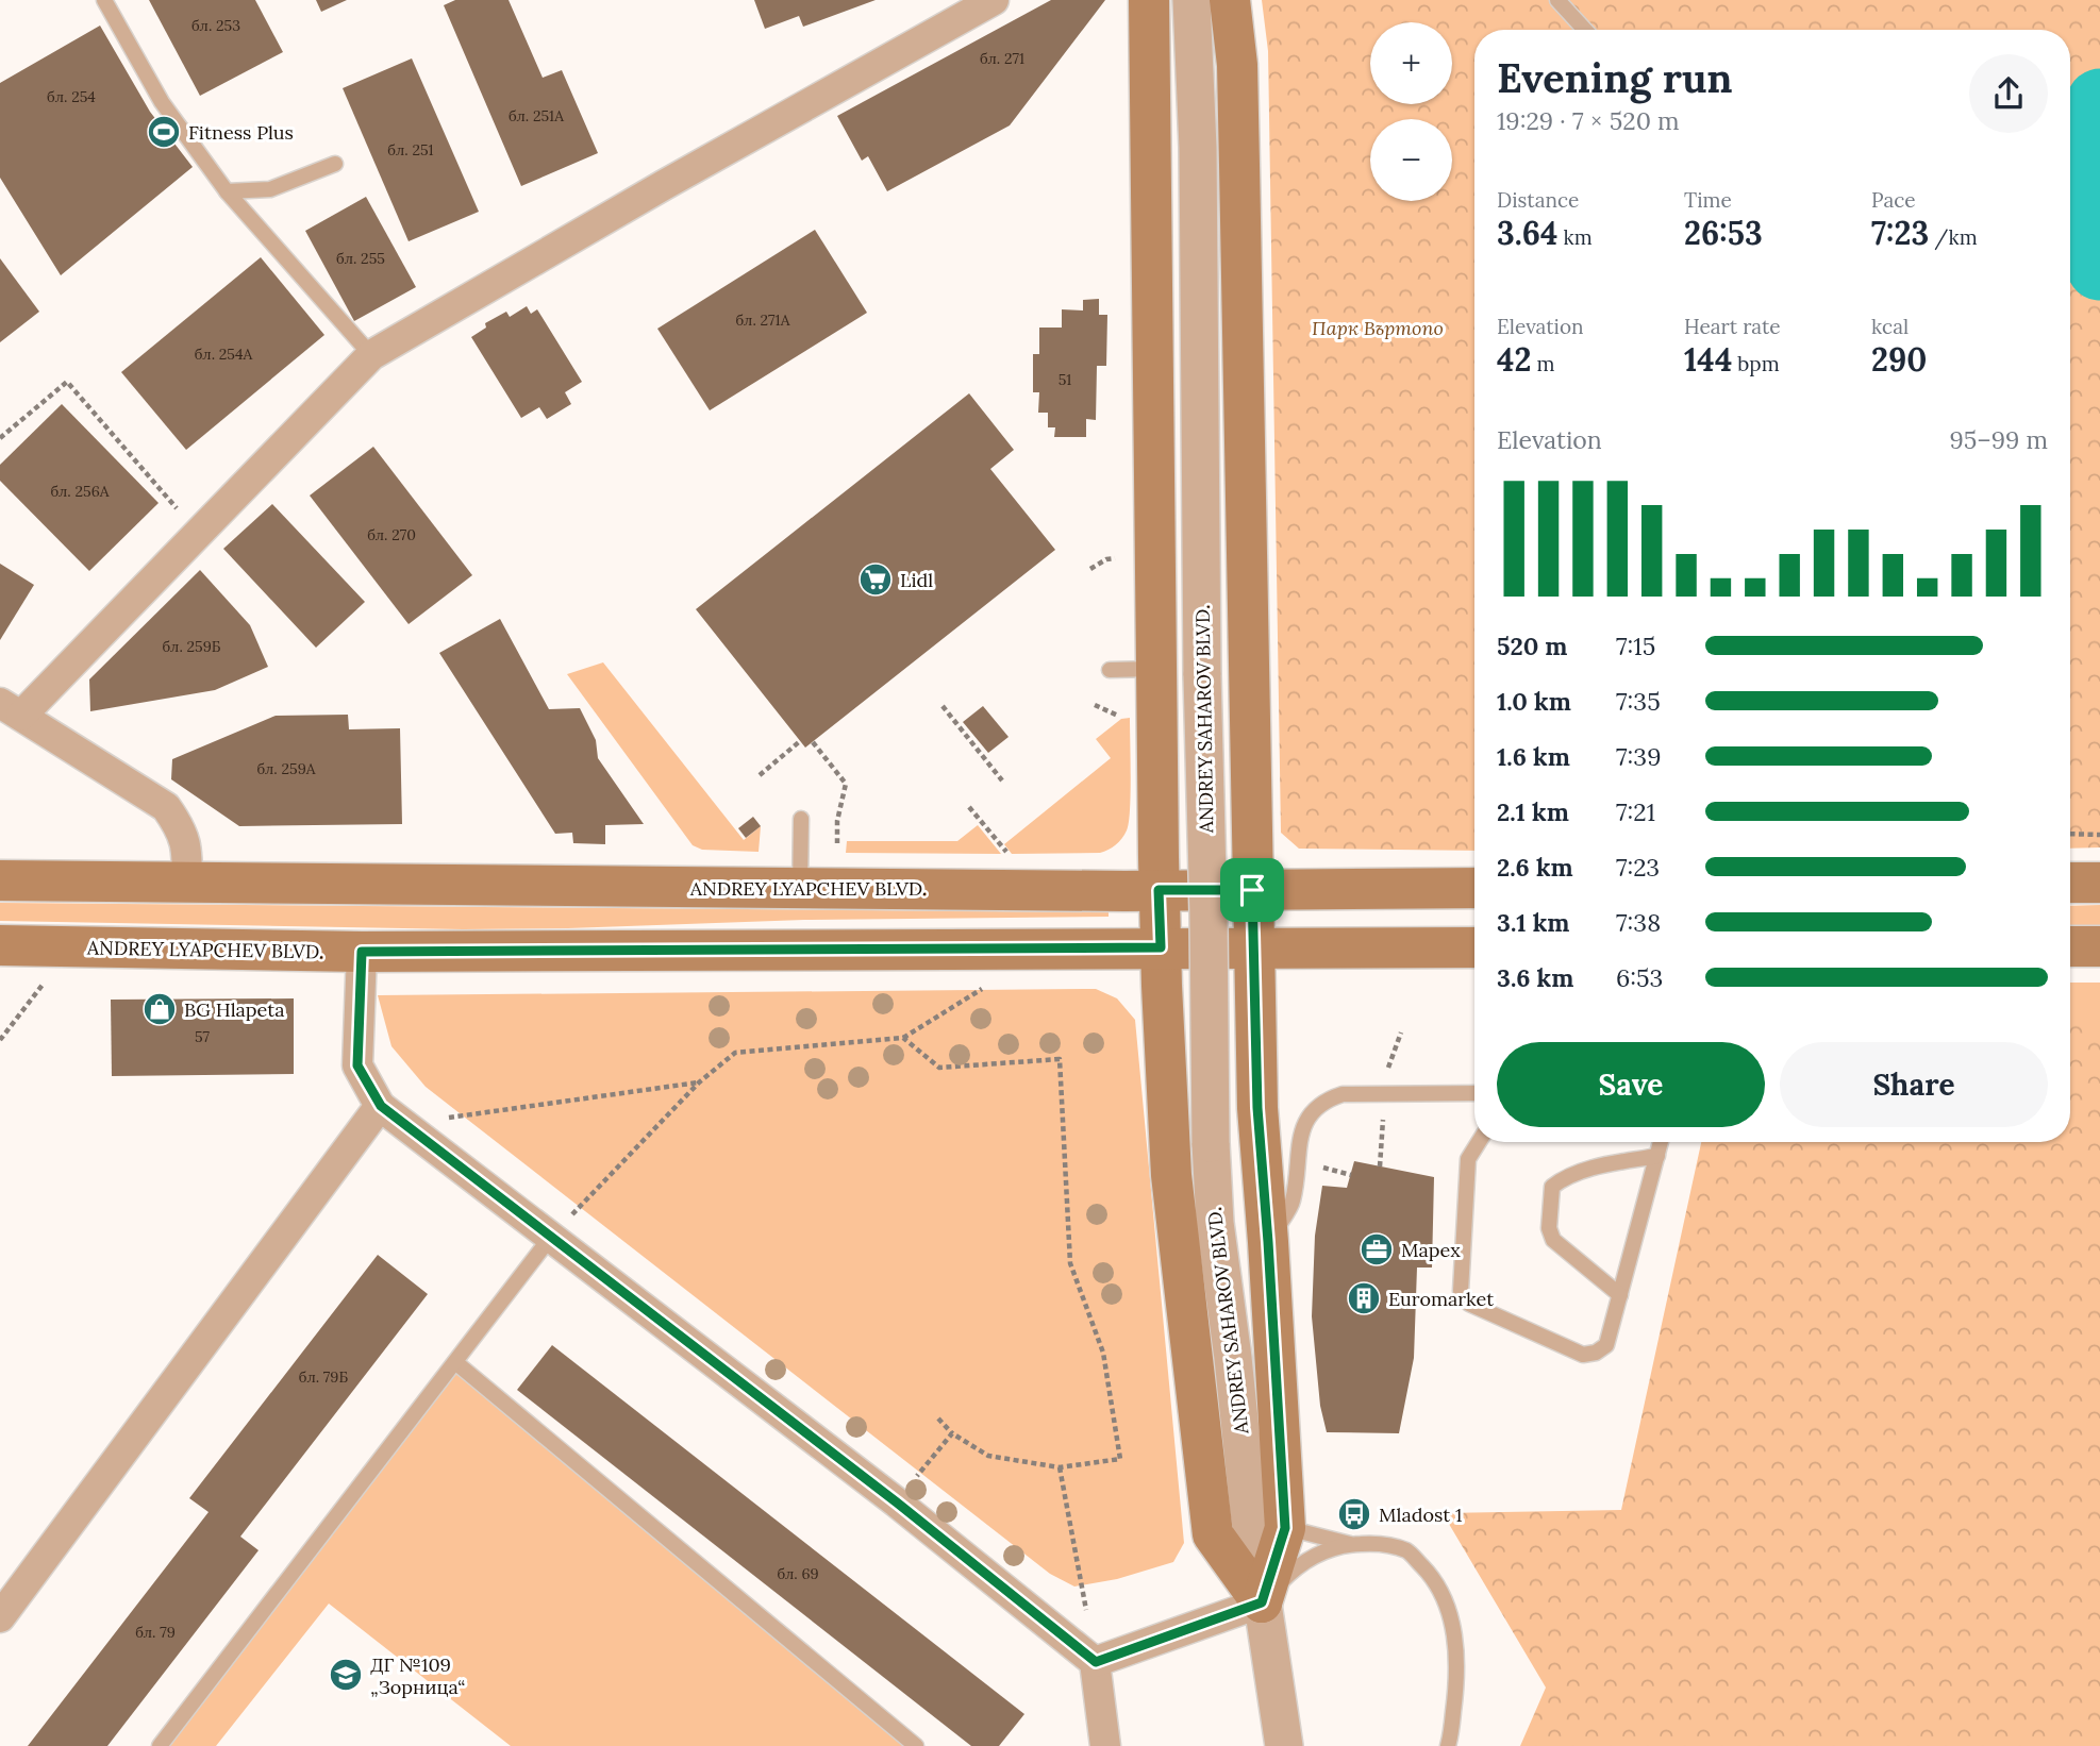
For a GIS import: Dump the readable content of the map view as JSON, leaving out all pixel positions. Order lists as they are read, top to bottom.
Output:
{
  "streets": {
    "main road": ["ANDREY LYAPCHEV BLVD."],
    "street": ["ANDREY SAHAROV BLVD."]
  },
  "parks": ["Парк Въртопо"],
  "places": {
    "sports": ["Fitness Plus"],
    "supermarket": ["Lidl"],
    "shop": ["BG Hlapeta"],
    "office": ["Mapex"],
    "building": ["Euromarket"],
    "bus stop": ["Mladost 1"],
    "school or university": ["ДГ №109 „Зорница“"]
  },
  "house_numbers": [
    "бл. 253",
    "бл. 271",
    "бл. 254",
    "бл. 251А",
    "бл. 251",
    "бл. 255",
    "бл. 271А",
    "бл. 254А",
    "51",
    "бл. 256А",
    "бл. 270",
    "бл. 259Б",
    "бл. 259А",
    "57",
    "бл. 79Б",
    "бл. 69",
    "бл. 79"
  ],
  "page": {
    "map_buttons": ["+", "−"],
    "heading": ["Evening run", "19:29 · 7 × 520 m"],
    "stats": [
      ["Distance", "3.64 km"],
      ["Time", "26:53"],
      ["Pace", "7:23 /km"],
      ["Elevation", "42 m"],
      ["Heart rate", "144 bpm"],
      ["kcal", "290"]
    ],
    "chart": ["Elevation", "95–99 m"],
    "list": [
      {
        "name": "520 m",
        "note": "7:15"
      },
      {
        "name": "1.0 km",
        "note": "7:35"
      },
      {
        "name": "1.6 km",
        "note": "7:39"
      },
      {
        "name": "2.1 km",
        "note": "7:21"
      },
      {
        "name": "2.6 km",
        "note": "7:23"
      },
      {
        "name": "3.1 km",
        "note": "7:38"
      },
      {
        "name": "3.6 km",
        "note": "6:53"
      }
    ],
    "buttons": ["Save", "Share"]
  }
}
